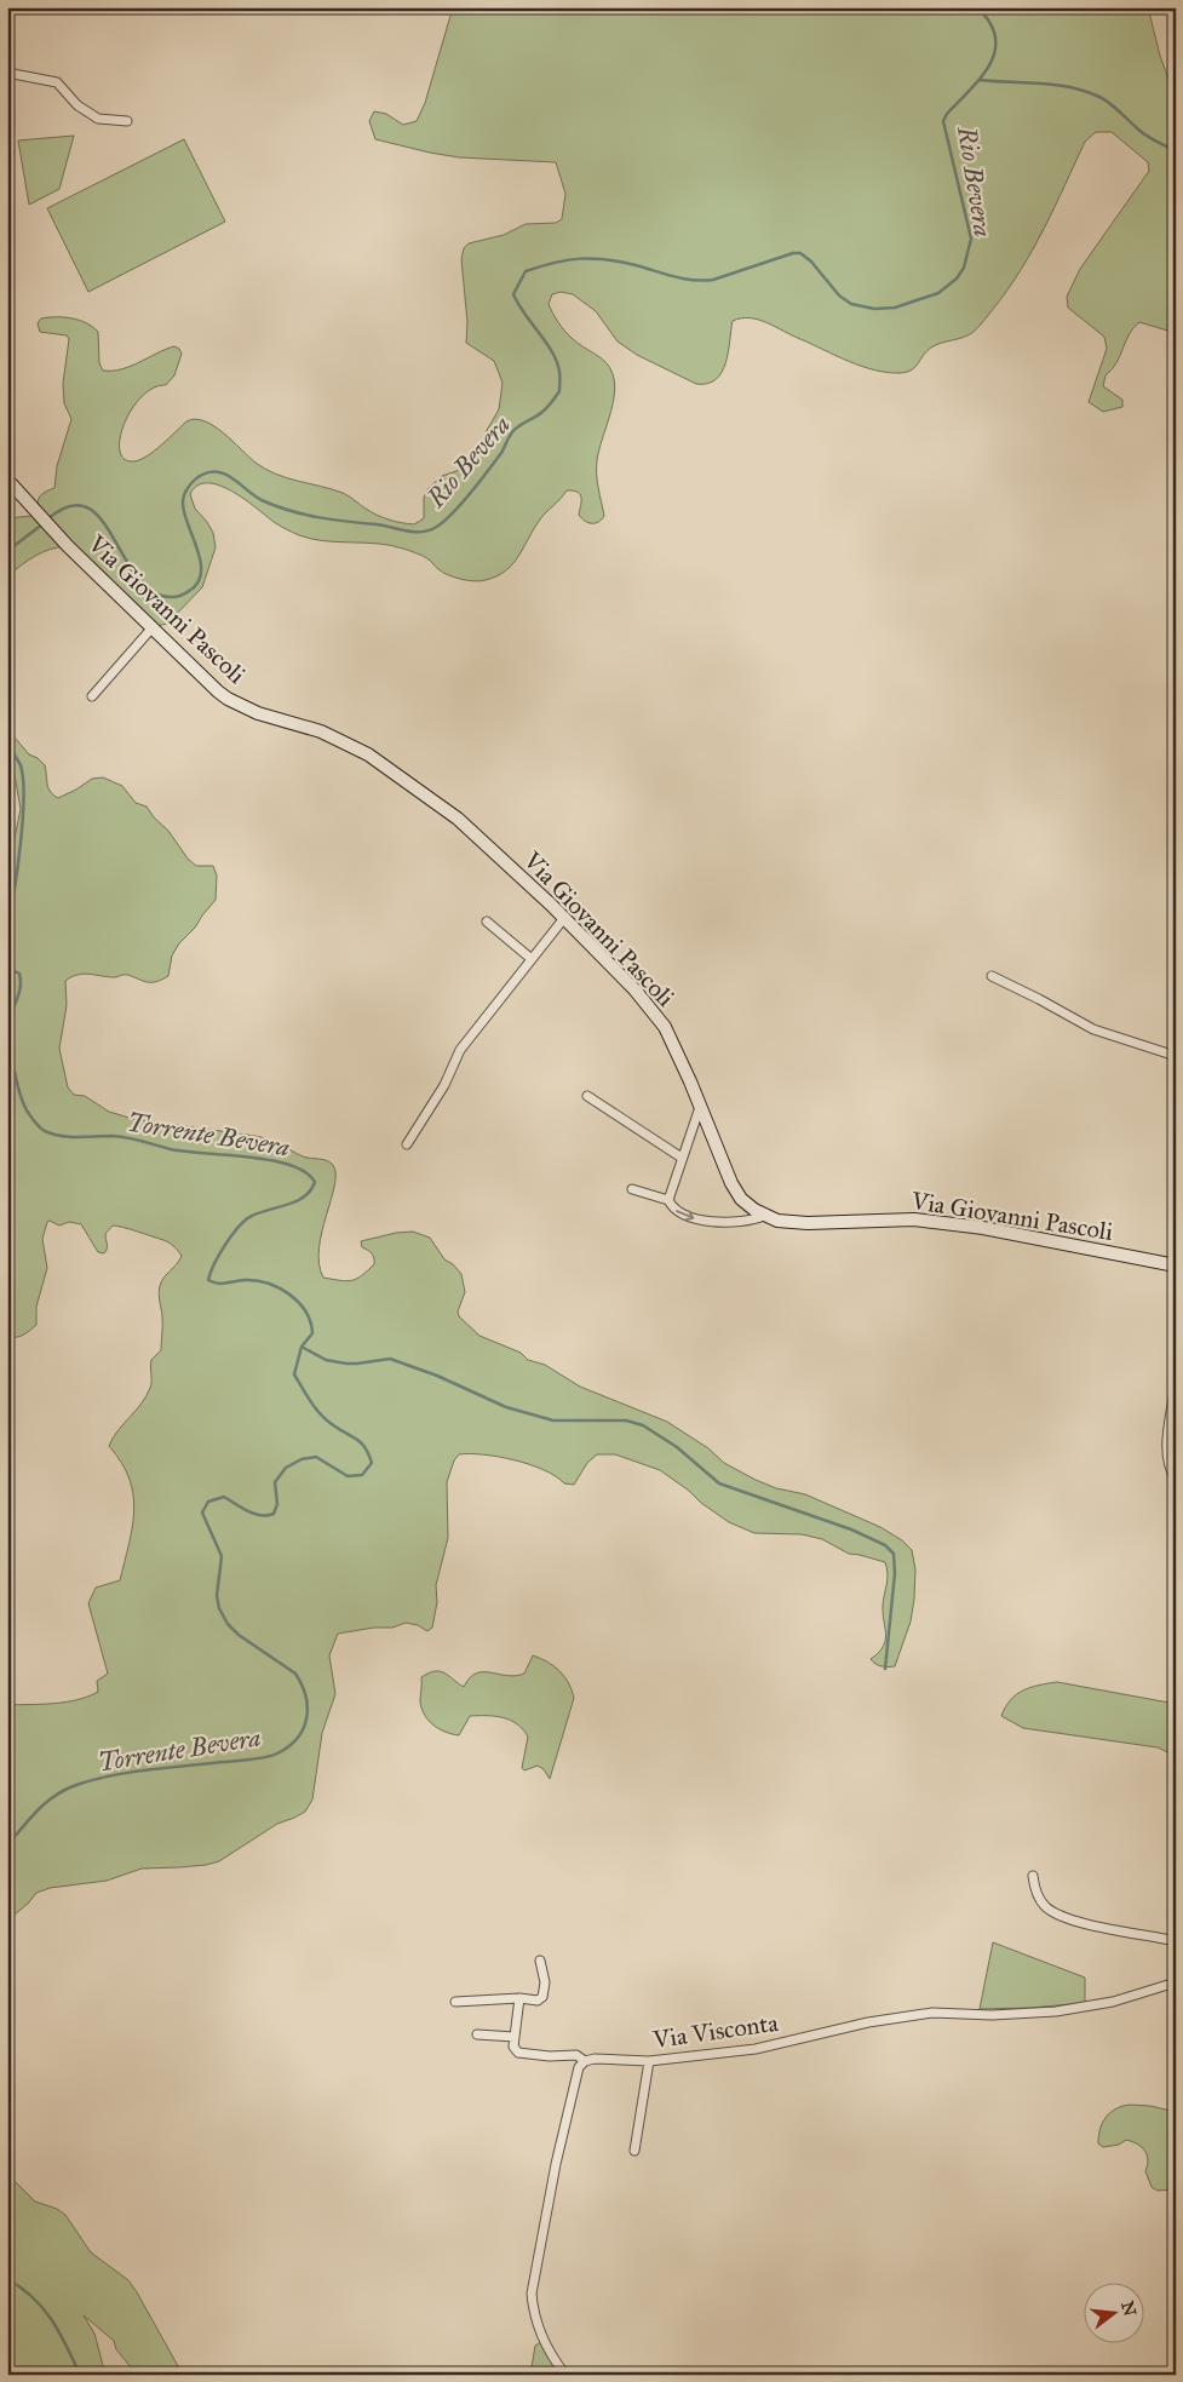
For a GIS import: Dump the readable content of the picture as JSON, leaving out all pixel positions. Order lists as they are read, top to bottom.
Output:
{
  "streets": {
    "street": ["Via Giovanni Pascoli", "Via Visconta"]
  },
  "water": ["Rio Bevera", "Torrente Bevera"],
  "north": "right"
}
